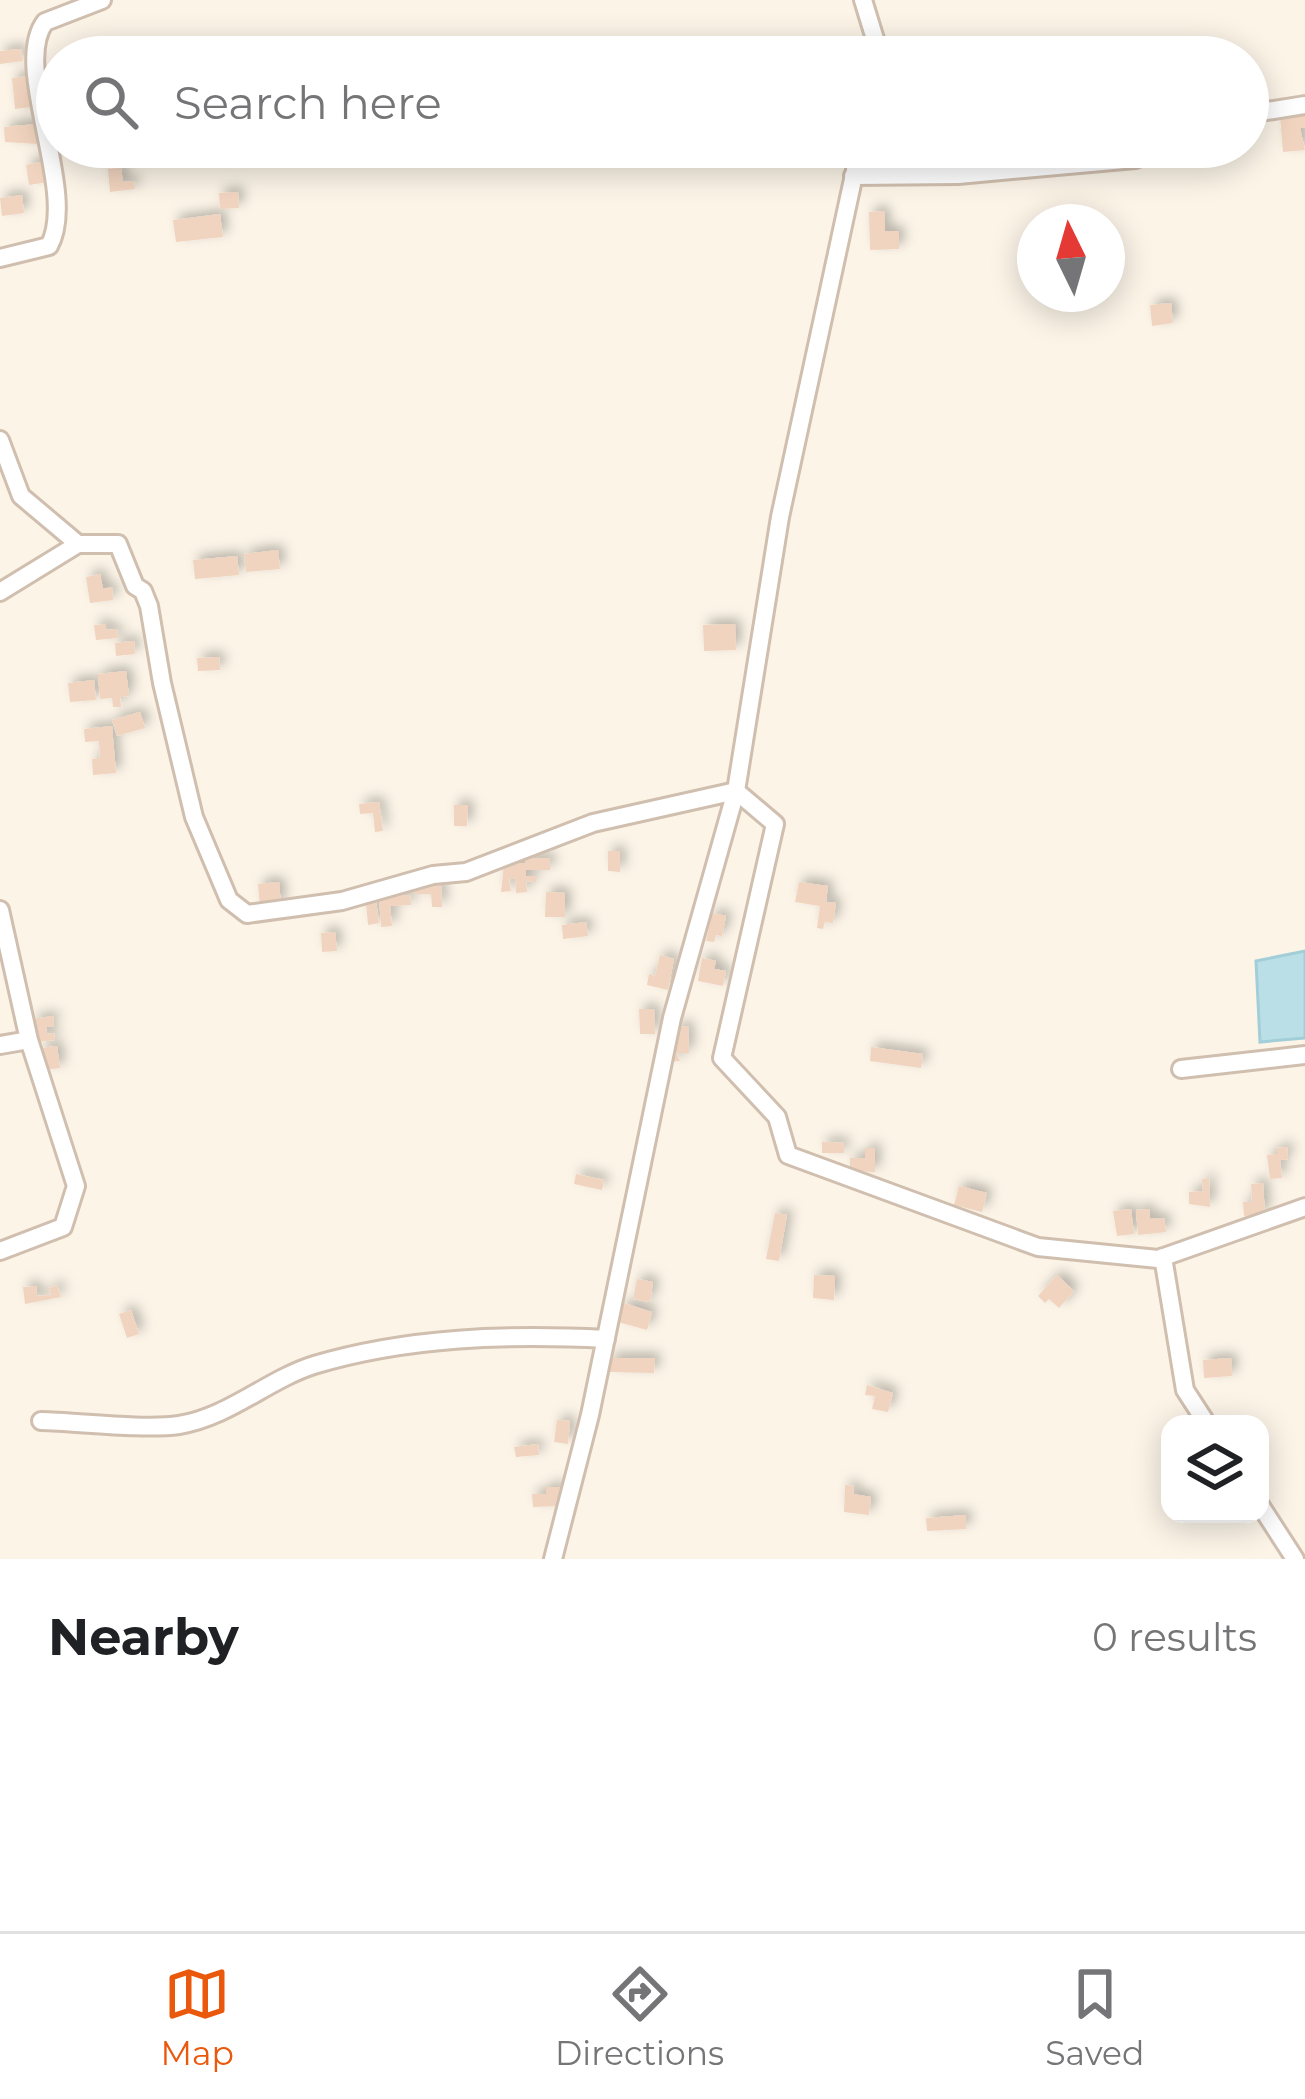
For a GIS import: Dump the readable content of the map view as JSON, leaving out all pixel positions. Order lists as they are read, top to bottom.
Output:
{
  "north": "top",
  "page": {
    "search": "Search here",
    "heading": ["Nearby", "0 results"],
    "nav": ["Map", "Directions", "Saved"]
  }
}
